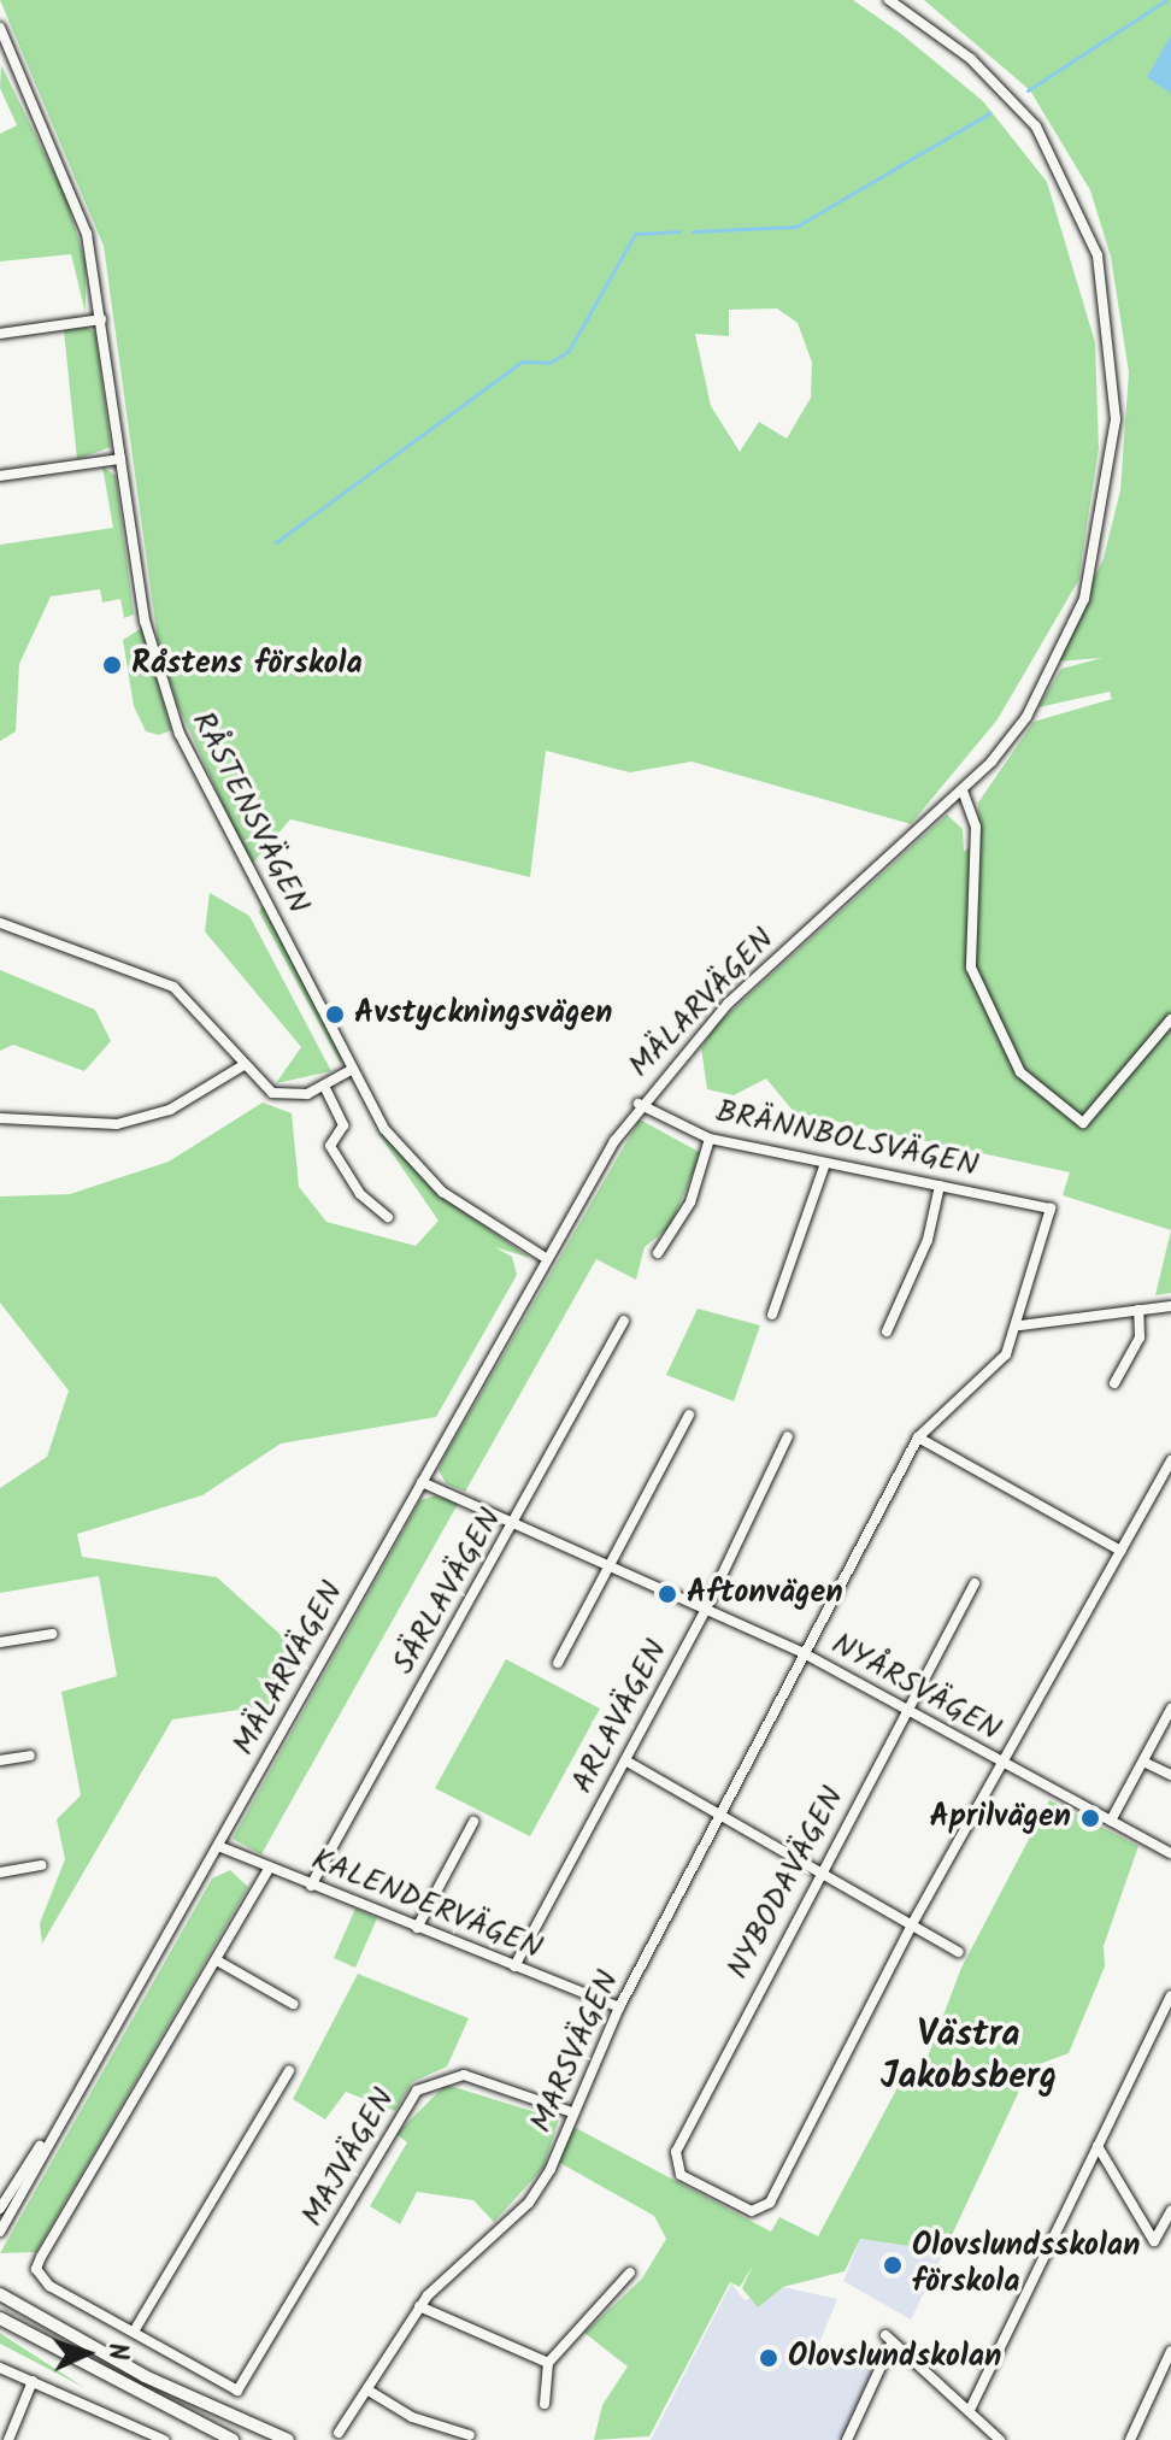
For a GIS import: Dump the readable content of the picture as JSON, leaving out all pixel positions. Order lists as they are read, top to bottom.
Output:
{
  "streets": {
    "street": [
      "RÅSTENSVÄGEN",
      "MÄLARVÄGEN",
      "BRÄNNBOLSVÄGEN",
      "SÄRLAVÄGEN",
      "NYÅRSVÄGEN",
      "ARLAVÄGEN",
      "NYBODAVÄGEN",
      "KALENDERVÄGEN",
      "MARSVÄGEN",
      "MAJVÄGEN"
    ]
  },
  "crossings": [
    ["RÅSTENSVÄGEN", "MÄLARVÄGEN"],
    ["MÄLARVÄGEN", "BRÄNNBOLSVÄGEN"],
    ["MÄLARVÄGEN", "NYÅRSVÄGEN"],
    ["MÄLARVÄGEN", "KALENDERVÄGEN"],
    ["SÄRLAVÄGEN", "NYÅRSVÄGEN"],
    ["SÄRLAVÄGEN", "KALENDERVÄGEN"],
    ["NYÅRSVÄGEN", "ARLAVÄGEN"],
    ["NYÅRSVÄGEN", "NYBODAVÄGEN"],
    ["NYÅRSVÄGEN", "MARSVÄGEN"],
    ["ARLAVÄGEN", "KALENDERVÄGEN"],
    ["KALENDERVÄGEN", "MARSVÄGEN"],
    ["MARSVÄGEN", "MAJVÄGEN"]
  ],
  "districts": ["Västra Jakobsberg"],
  "places": [
    "Råstens förskola",
    "Avstyckningsvägen",
    "Aftonvägen",
    "Aprilvägen",
    "Olovslundsskolan förskola",
    "Olovslundskolan"
  ],
  "north": "right"
}
